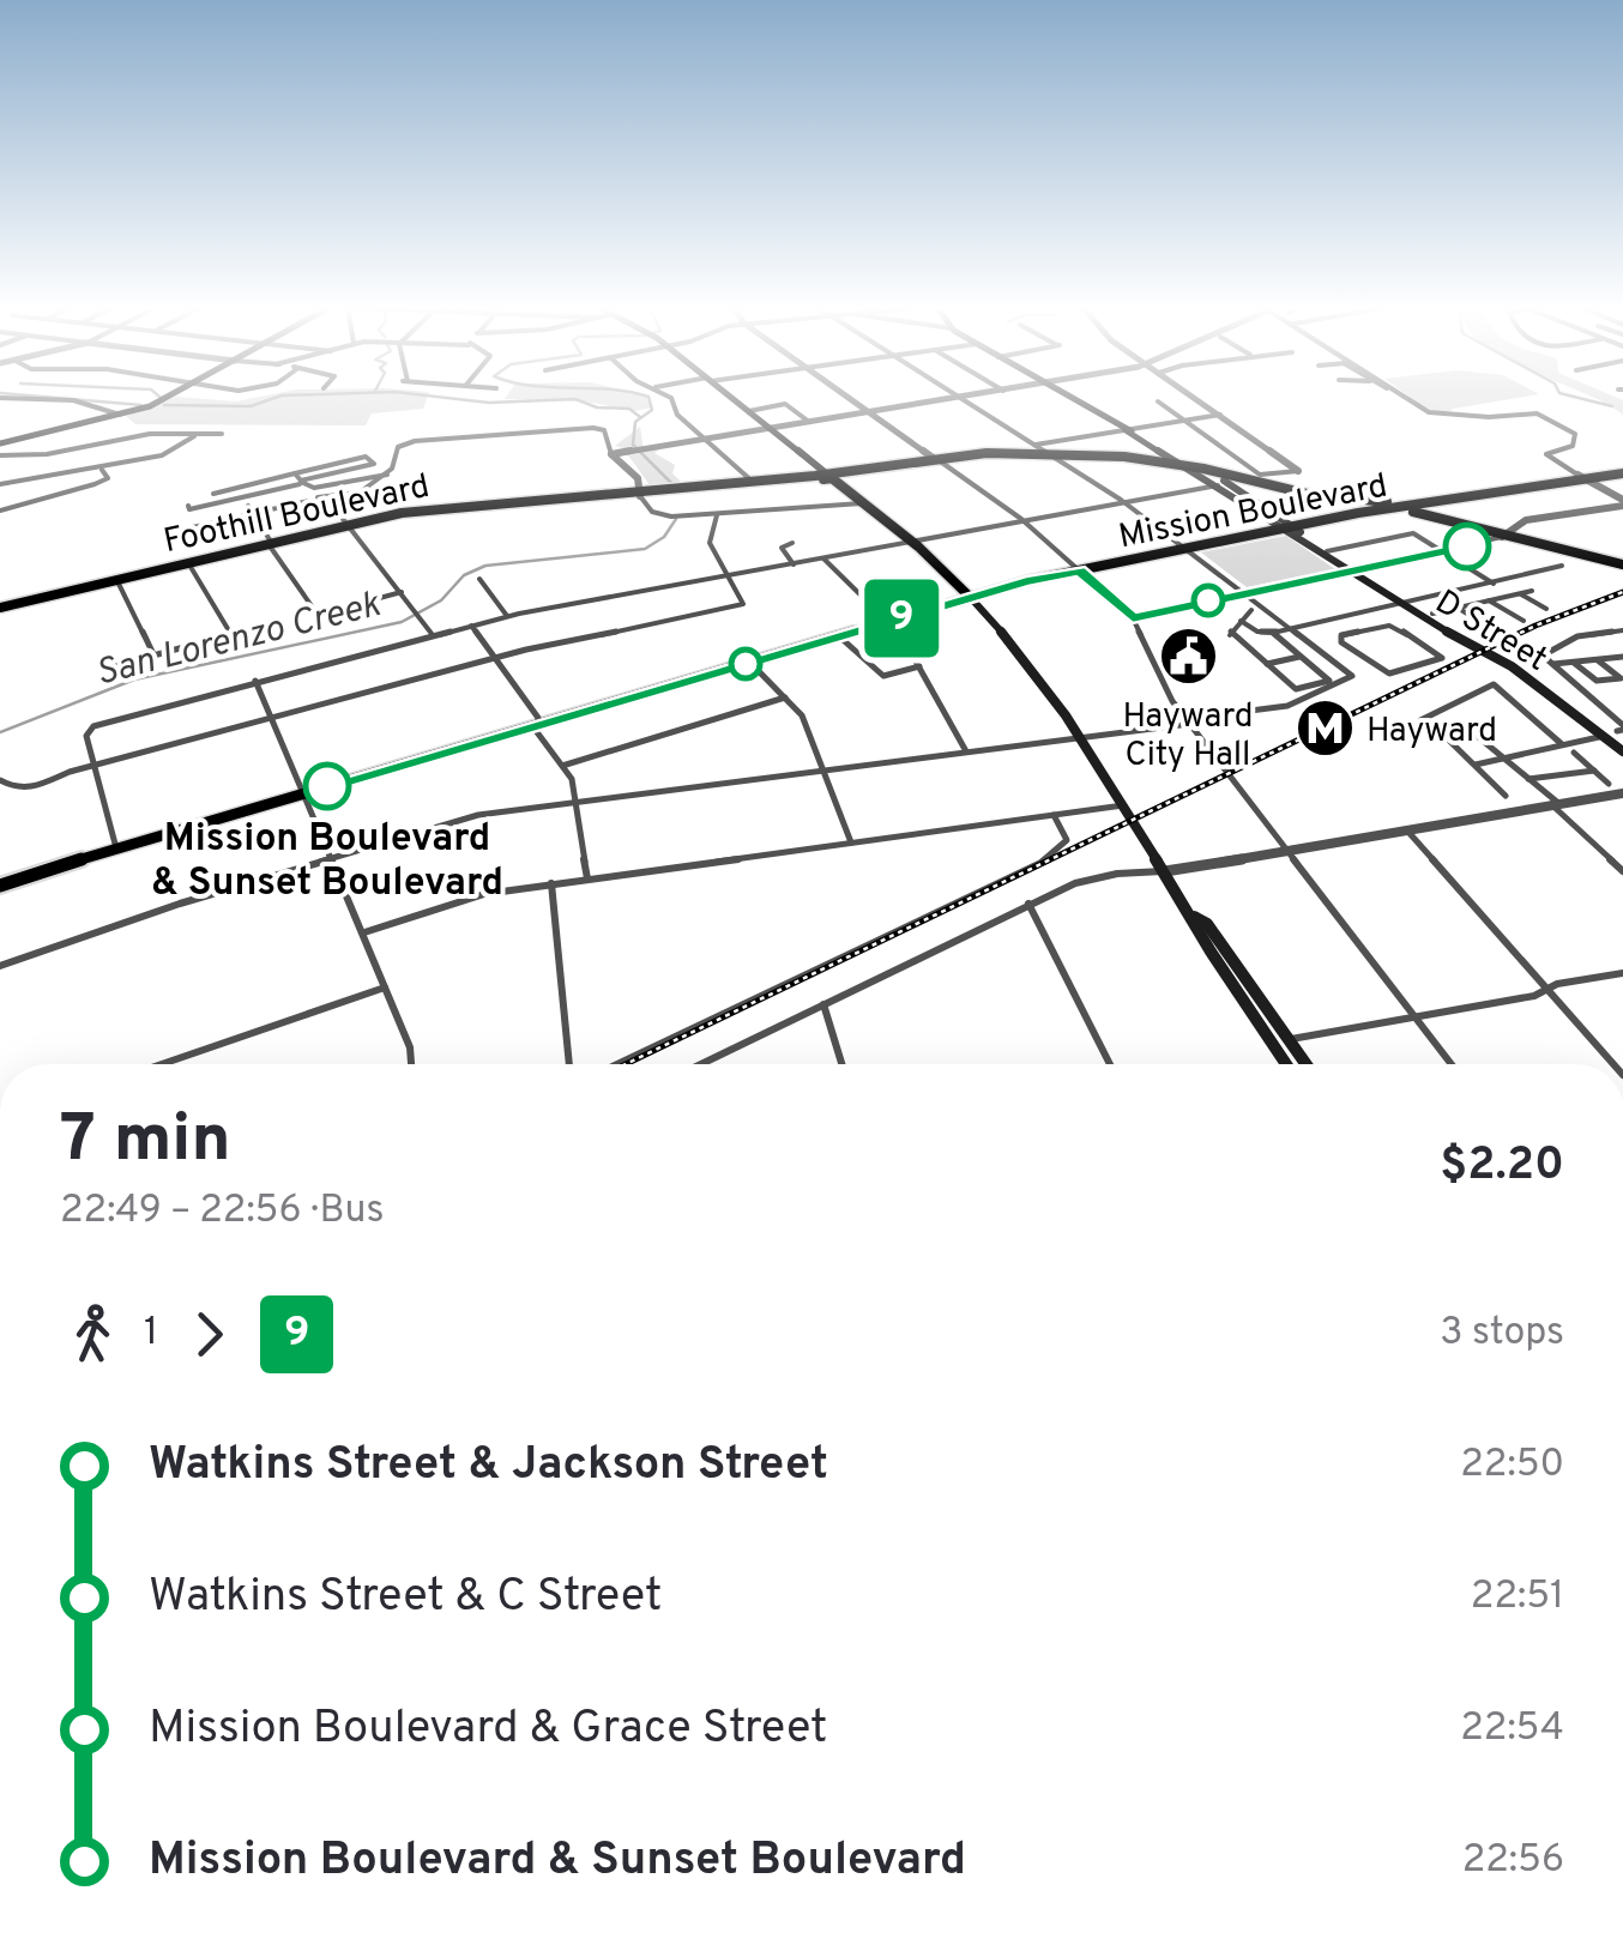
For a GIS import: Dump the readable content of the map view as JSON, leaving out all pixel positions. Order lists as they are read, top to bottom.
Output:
{
  "streets": {
    "main road": ["Mission Boulevard", "Foothill Boulevard", "D Street"]
  },
  "crossings": [
    ["Mission Boulevard", "D Street"]
  ],
  "water": ["San Lorenzo Creek"],
  "places": {
    "public building": ["Hayward City Hall"],
    "metro station": ["Hayward"],
    "other": ["Mission Boulevard & Sunset Boulevard"]
  },
  "lines": ["bus line 9"],
  "page": {
    "on_map": "9",
    "heading": ["7 min", "22:49 – 22:56 · Bus", "$2.20"],
    "legs": ["1", "9", "3 stops"],
    "list": [
      {
        "name": "Watkins Street & Jackson Street",
        "value": "22:50"
      },
      {
        "name": "Watkins Street & C Street",
        "value": "22:51"
      },
      {
        "name": "Mission Boulevard & Grace Street",
        "value": "22:54"
      },
      {
        "name": "Mission Boulevard & Sunset Boulevard",
        "value": "22:56"
      }
    ]
  }
}
